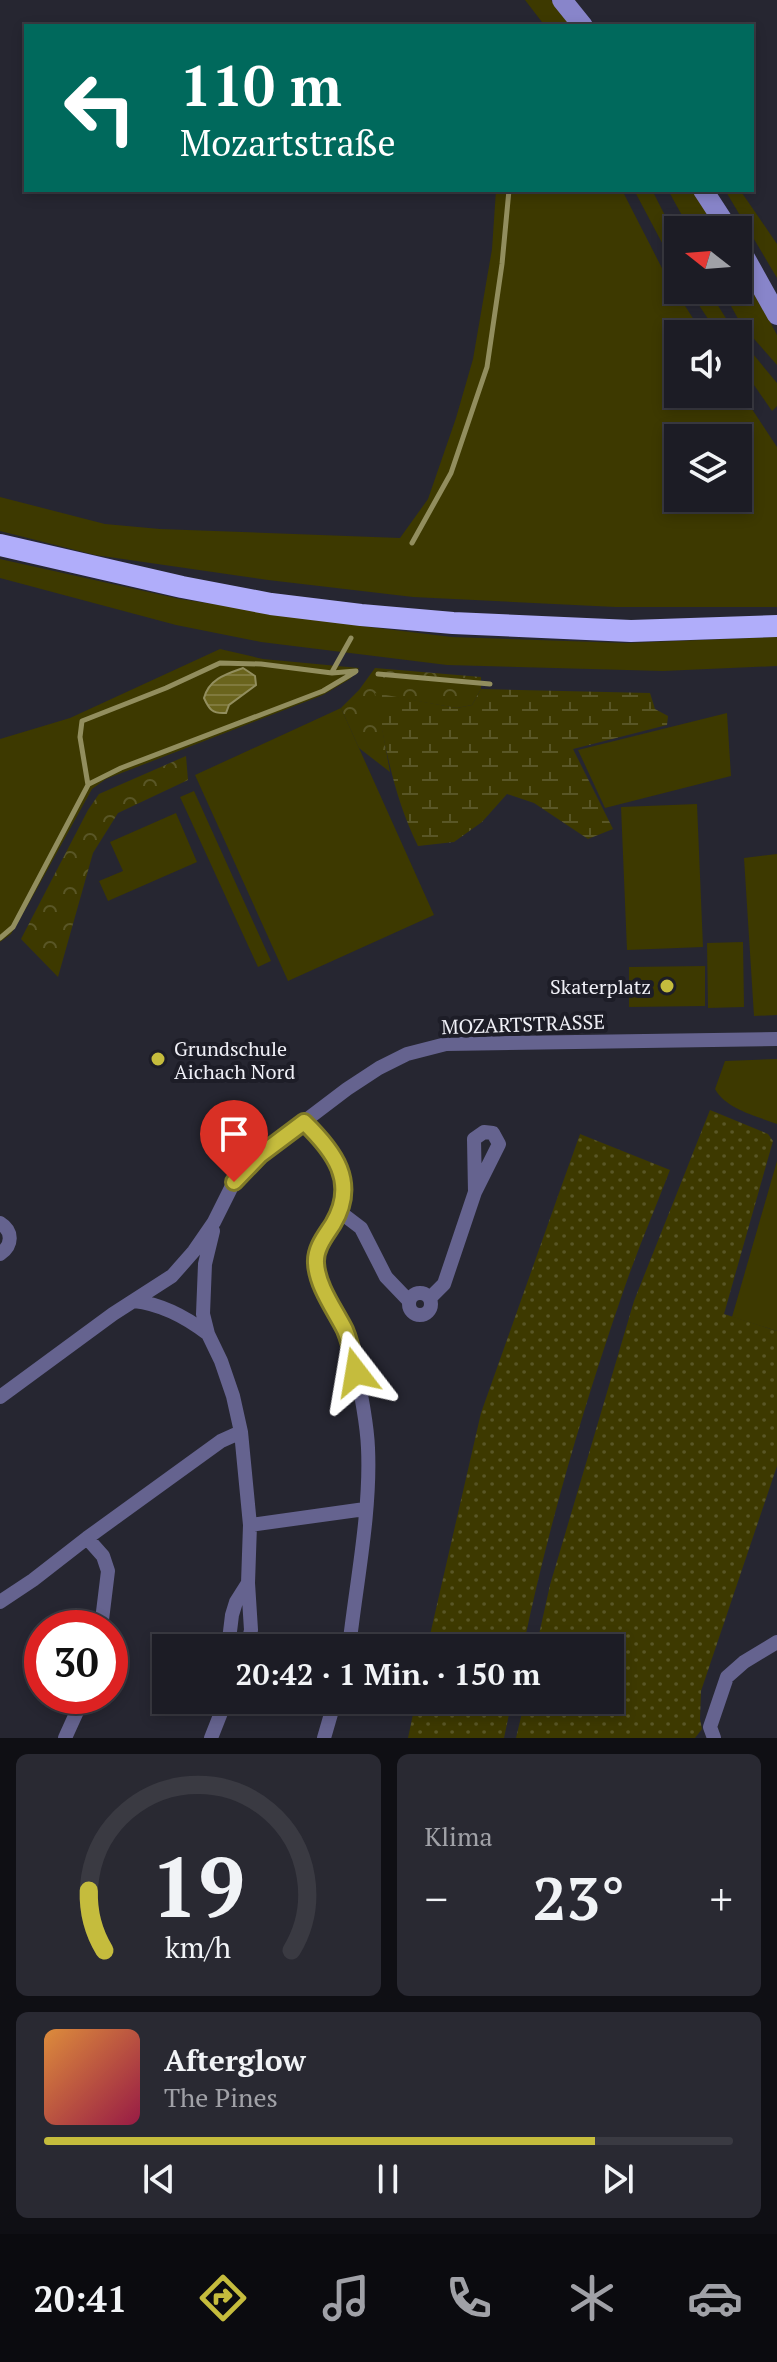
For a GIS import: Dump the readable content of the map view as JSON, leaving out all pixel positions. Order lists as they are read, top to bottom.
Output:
{
  "streets": {
    "street": ["MOZARTSTRASSE"]
  },
  "places": ["Skaterplatz", "Grundschule Aichach Nord"],
  "north": "left",
  "page": {
    "turn": ["110 m", "Mozartstraße"],
    "limit": "30",
    "trip": "20:42 · 1 Min. · 150 m",
    "tile": "Klima",
    "heat": ["−", "23°", "+"],
    "song": ["Afterglow", "The Pines"],
    "tabs": "20:41",
    "gauge": ["19", "km/h"]
  }
}
